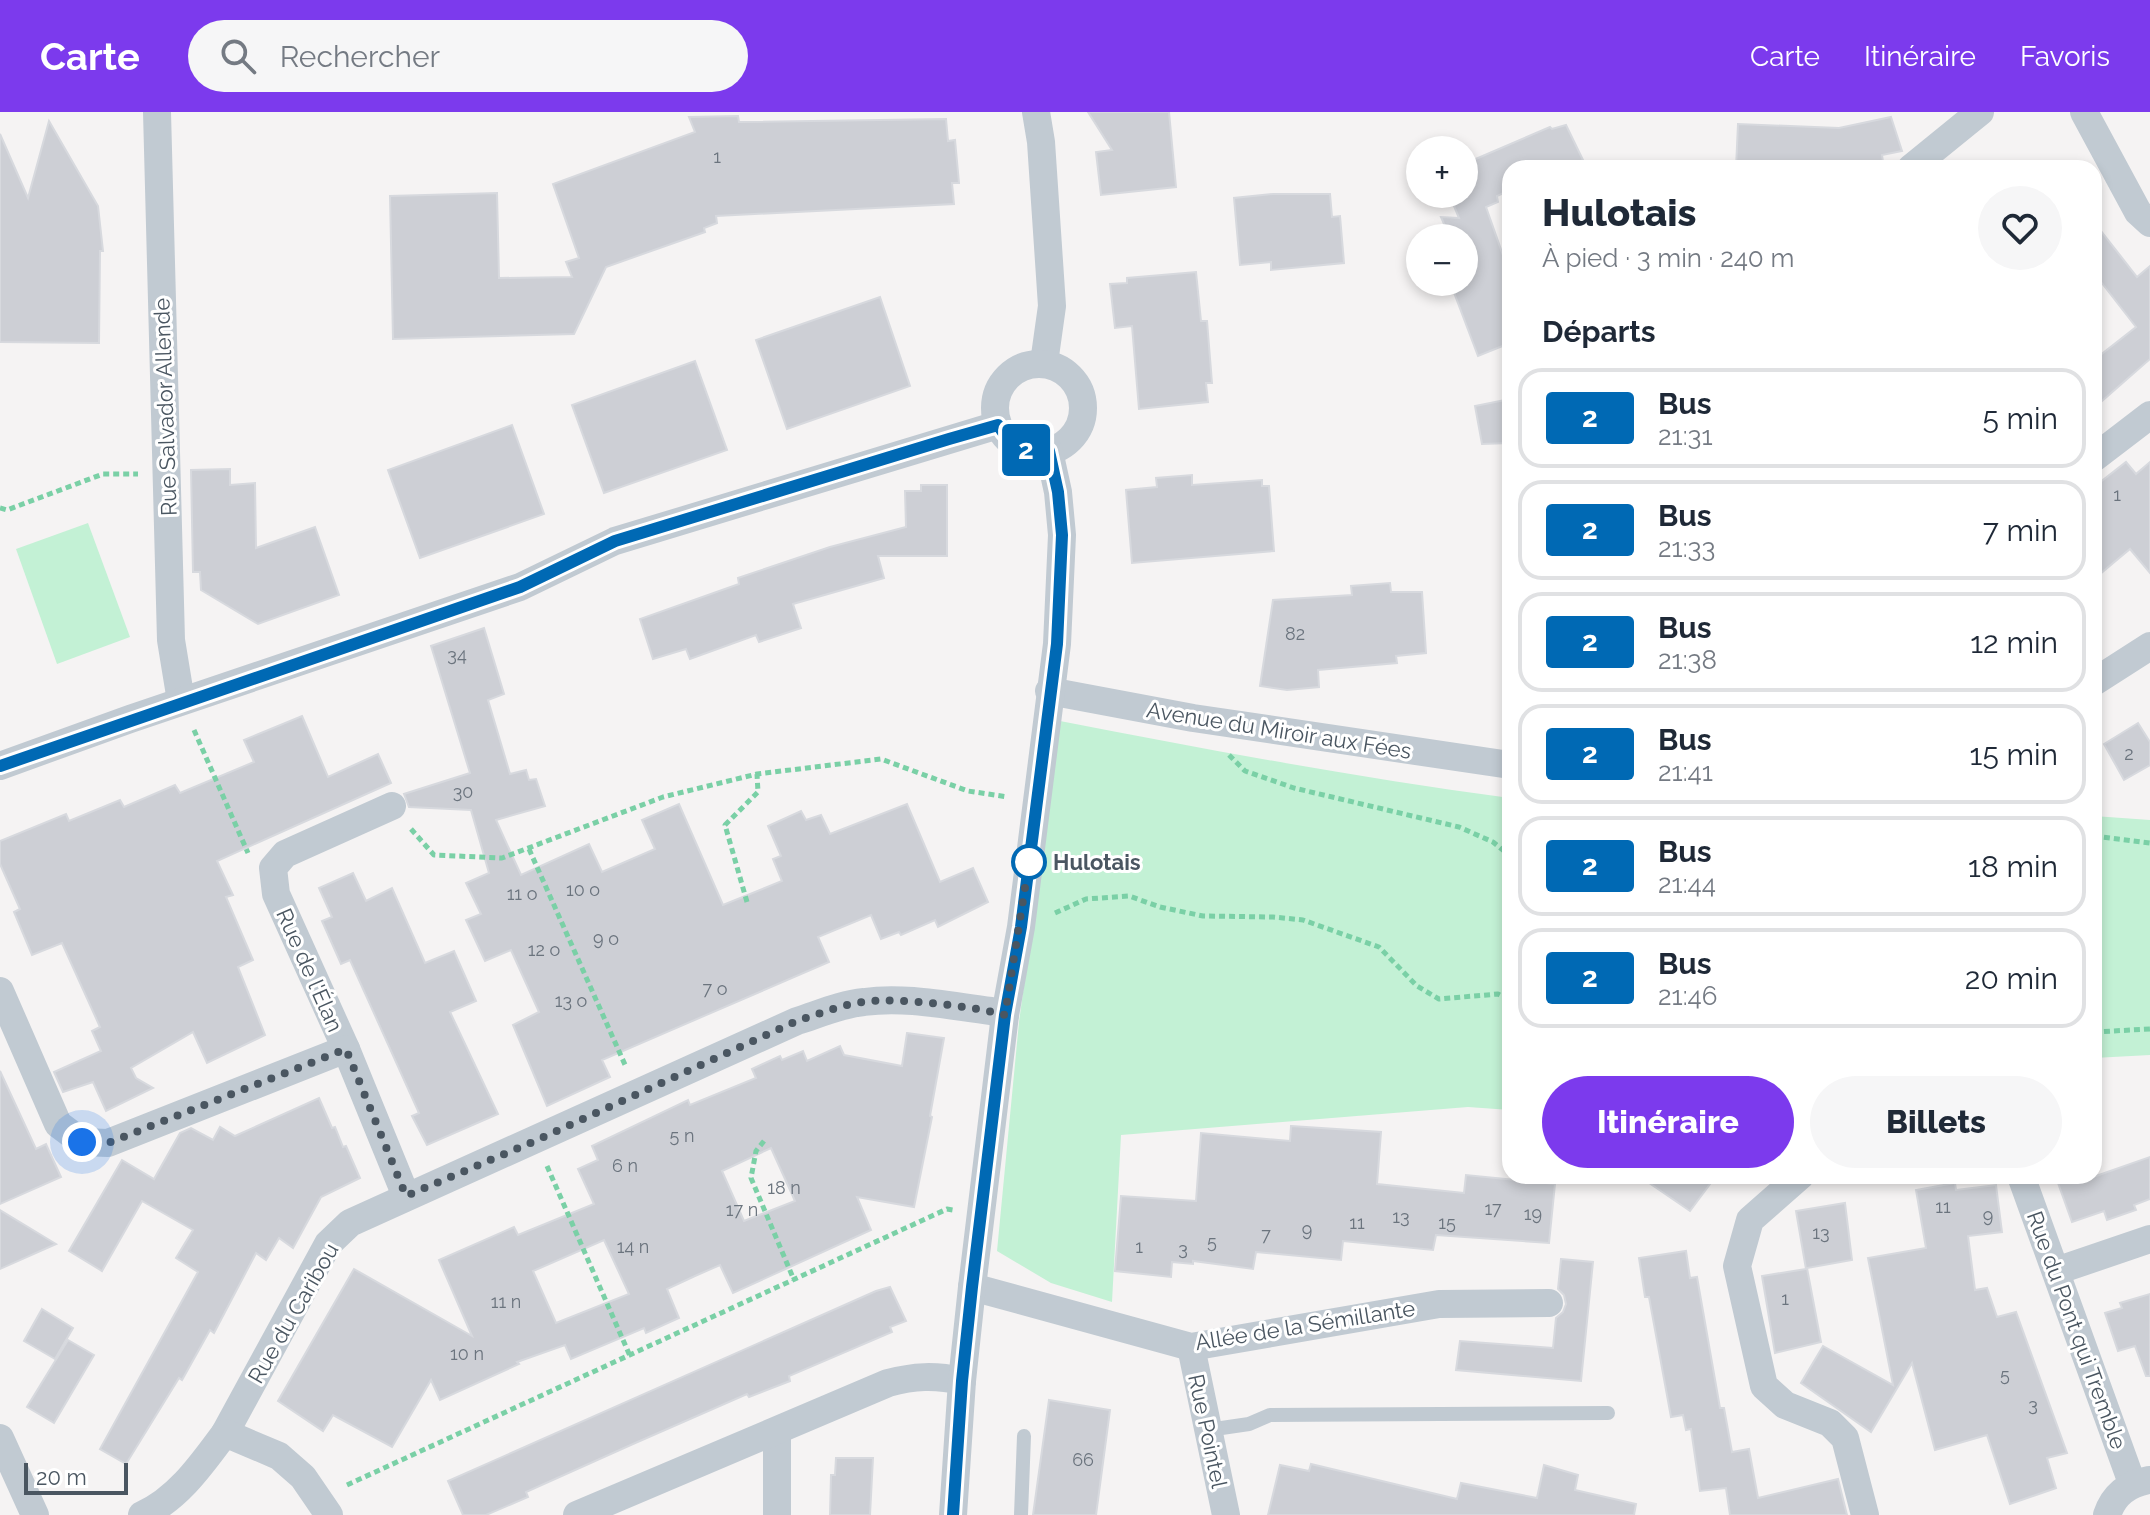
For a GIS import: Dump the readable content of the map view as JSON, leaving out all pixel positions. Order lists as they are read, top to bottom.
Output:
{
  "streets": {
    "street": [
      "Rue Salvador Allende",
      "Avenue du Miroir aux Fées",
      "Rue de l'Élan",
      "Rue du Caribou",
      "Allée de la Sémillante",
      "Rue du Pont qui Tremble",
      "Rue Pointel"
    ]
  },
  "crossings": [
    ["Rue de l'Élan", "Rue du Caribou"],
    ["Allée de la Sémillante", "Rue Pointel"]
  ],
  "places": ["Hulotais"],
  "lines": ["bus line 2"],
  "house_numbers": [
    "1",
    "1",
    "82",
    "34",
    "2",
    "30",
    "10 o",
    "11 o",
    "9 o",
    "12 o",
    "7 o",
    "13 o",
    "5 n",
    "6 n",
    "18 n",
    "11",
    "17",
    "17 n",
    "19",
    "9",
    "13",
    "11",
    "15",
    "9",
    "13",
    "7",
    "5",
    "14 n",
    "1",
    "3",
    "1",
    "11 n",
    "10 n",
    "5",
    "3",
    "66"
  ],
  "scale_bar": "20 m",
  "page": {
    "header": "Carte",
    "search": "Rechercher",
    "nav": ["Carte", "Itinéraire", "Favoris"],
    "on_map": "2",
    "map_buttons": ["+", "−"],
    "heading": [
      ["Hulotais", "À pied · 3 min · 240 m"],
      "Départs"
    ],
    "list": [
      {
        "mark": "2",
        "name": "Bus",
        "note": "21:31",
        "value": "5 min"
      },
      {
        "mark": "2",
        "name": "Bus",
        "note": "21:33",
        "value": "7 min"
      },
      {
        "mark": "2",
        "name": "Bus",
        "note": "21:38",
        "value": "12 min"
      },
      {
        "mark": "2",
        "name": "Bus",
        "note": "21:41",
        "value": "15 min"
      },
      {
        "mark": "2",
        "name": "Bus",
        "note": "21:44",
        "value": "18 min"
      },
      {
        "mark": "2",
        "name": "Bus",
        "note": "21:46",
        "value": "20 min"
      }
    ],
    "buttons": ["Itinéraire", "Billets"],
    "scale": "20 m"
  }
}
